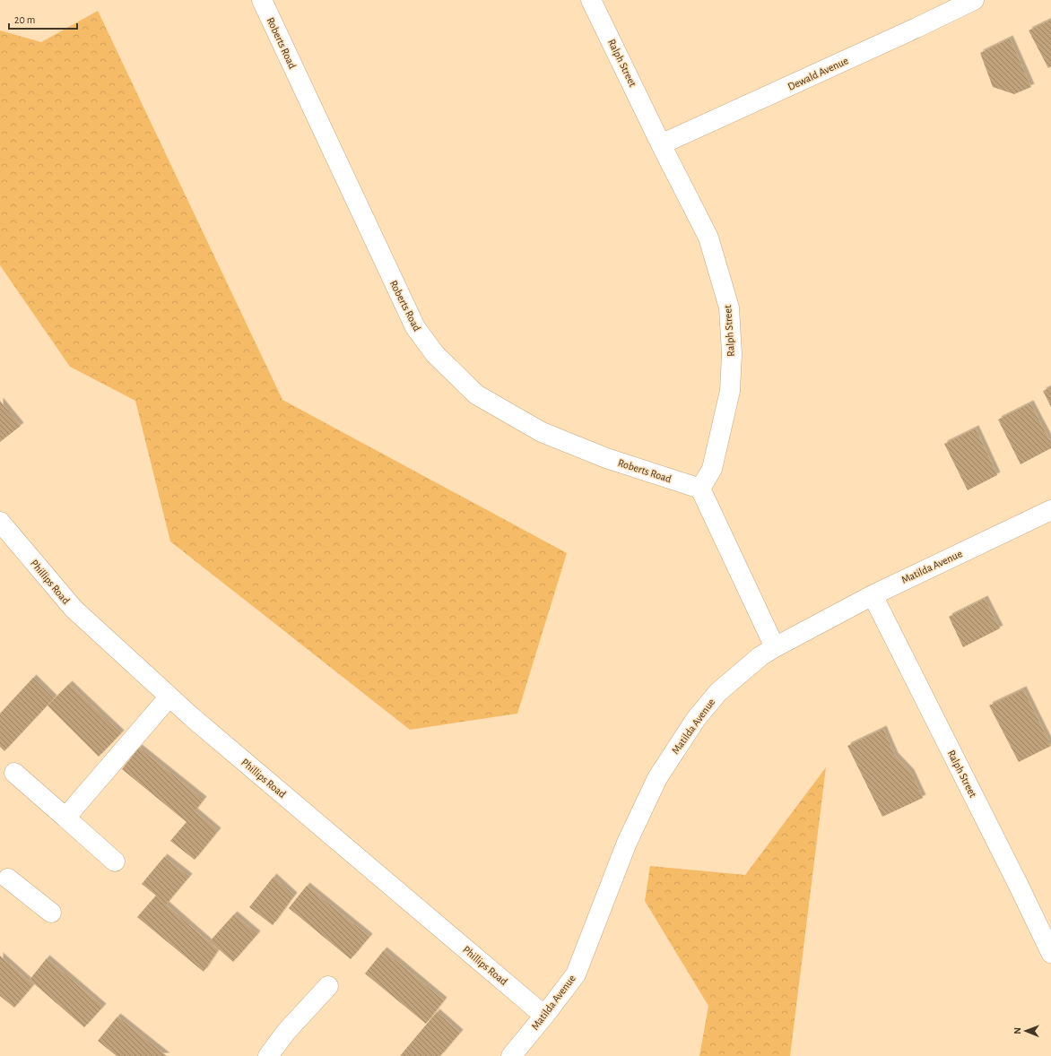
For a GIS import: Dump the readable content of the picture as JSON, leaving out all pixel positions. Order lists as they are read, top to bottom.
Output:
{
  "streets": {
    "street": [
      "Roberts Road",
      "Ralph Street",
      "Dewald Avenue",
      "Matilda Avenue",
      "Phillips Road"
    ]
  },
  "crossings": [
    ["Roberts Road", "Ralph Street"],
    ["Ralph Street", "Dewald Avenue"],
    ["Ralph Street", "Matilda Avenue"],
    ["Matilda Avenue", "Phillips Road"]
  ],
  "scale_bar": "20 m",
  "north": "left"
}
